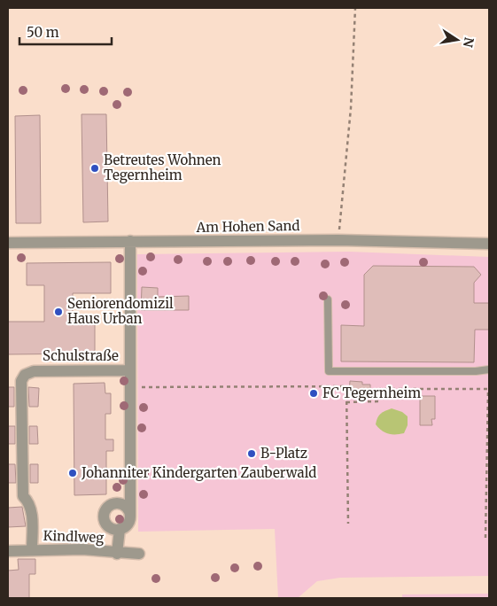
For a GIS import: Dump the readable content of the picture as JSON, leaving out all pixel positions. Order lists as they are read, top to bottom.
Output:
{
  "streets": {
    "street": ["Am Hohen Sand", "Schulstraße", "Kindlweg"]
  },
  "crossings": [
    ["Am Hohen Sand", "Schulstraße"],
    ["Schulstraße", "Kindlweg"]
  ],
  "places": [
    "Betreutes Wohnen Tegernheim",
    "Seniorendomizil Haus Urban",
    "FC Tegernheim",
    "B-Platz",
    "Johanniter Kindergarten Zauberwald"
  ],
  "scale_bar": "50 m",
  "north": "right"
}
